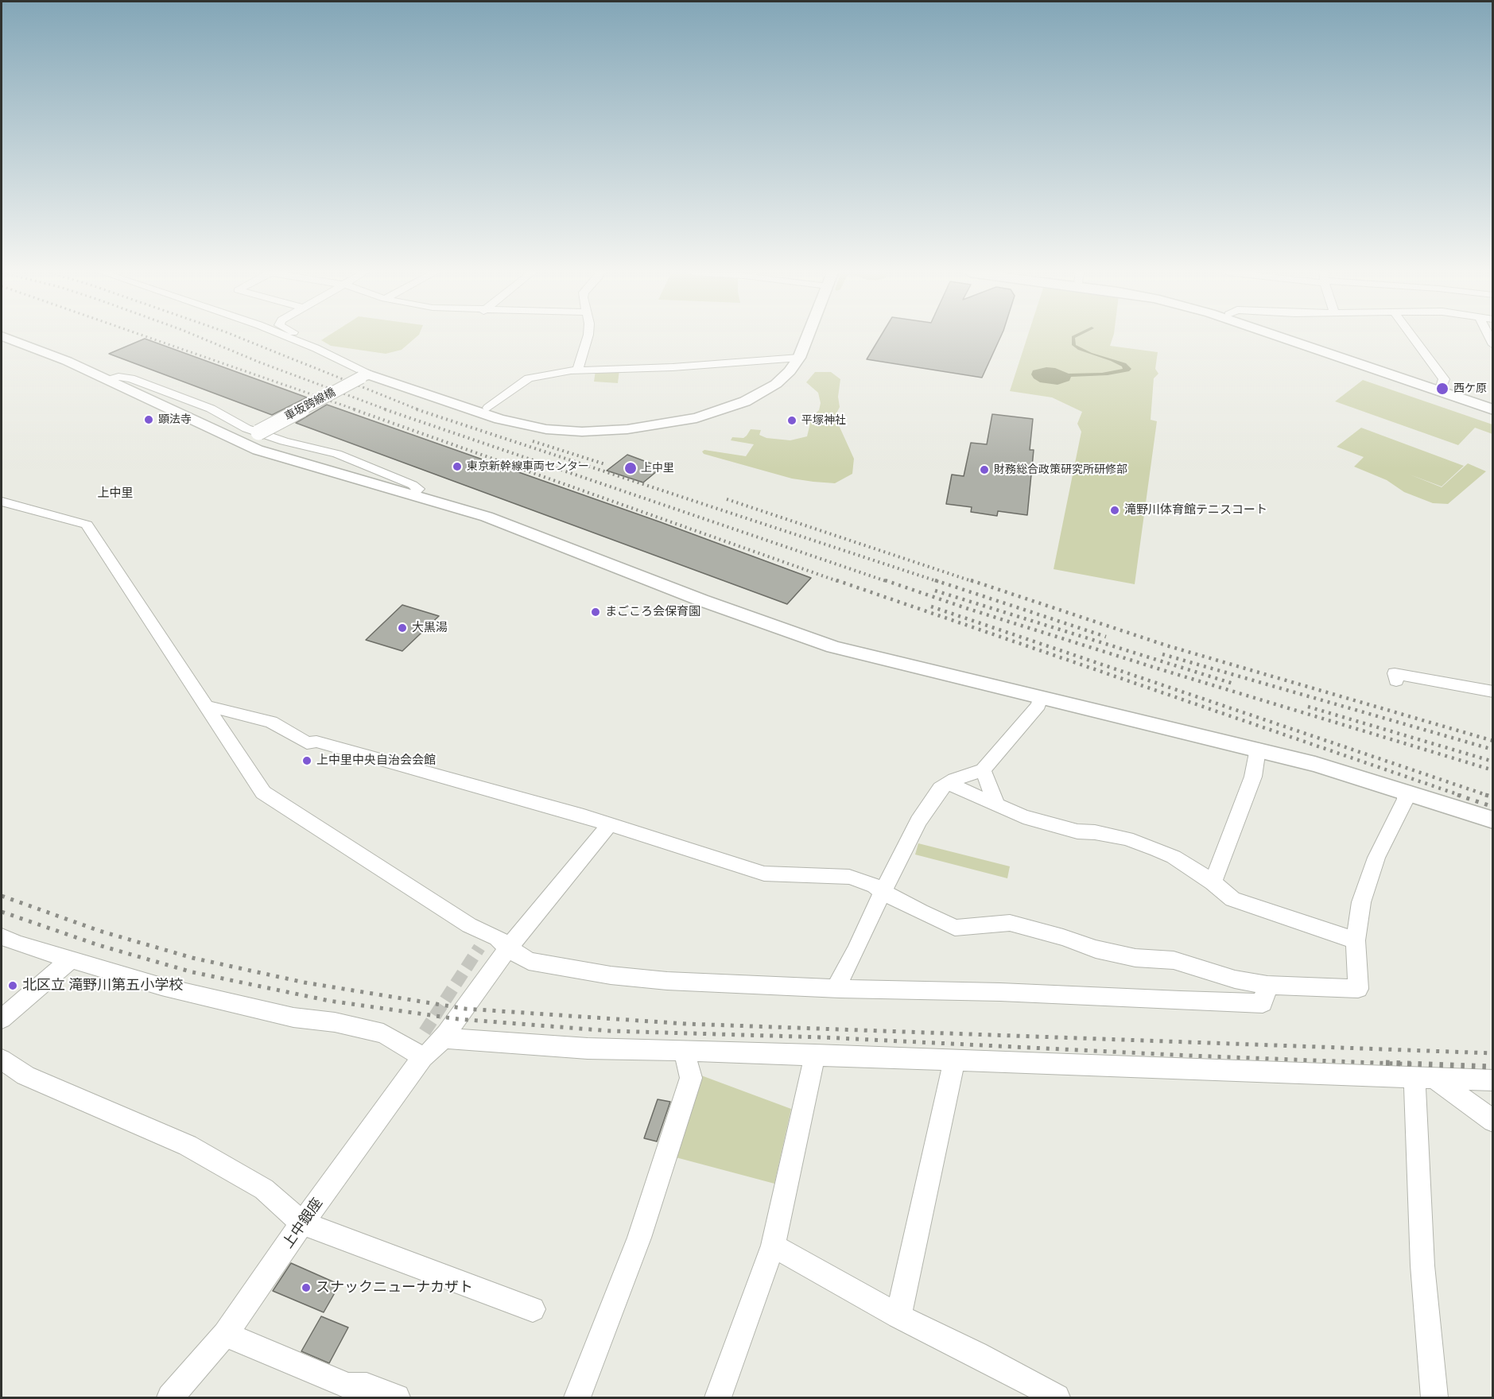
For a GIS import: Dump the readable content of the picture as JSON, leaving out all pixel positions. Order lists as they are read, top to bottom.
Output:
{
  "streets": {
    "street": ["車坂跨線橋", "上中銀座"]
  },
  "districts": ["上中里"],
  "places": [
    "西ケ原",
    "顕法寺",
    "平塚神社",
    "東京新幹線車両センター",
    "上中里",
    "財務総合政策研究所研修部",
    "滝野川体育館テニスコート",
    "まごころ会保育園",
    "大黒湯",
    "上中里中央自治会会館",
    "北区立 滝野川第五小学校",
    "スナックニューナカザト"
  ]
}
